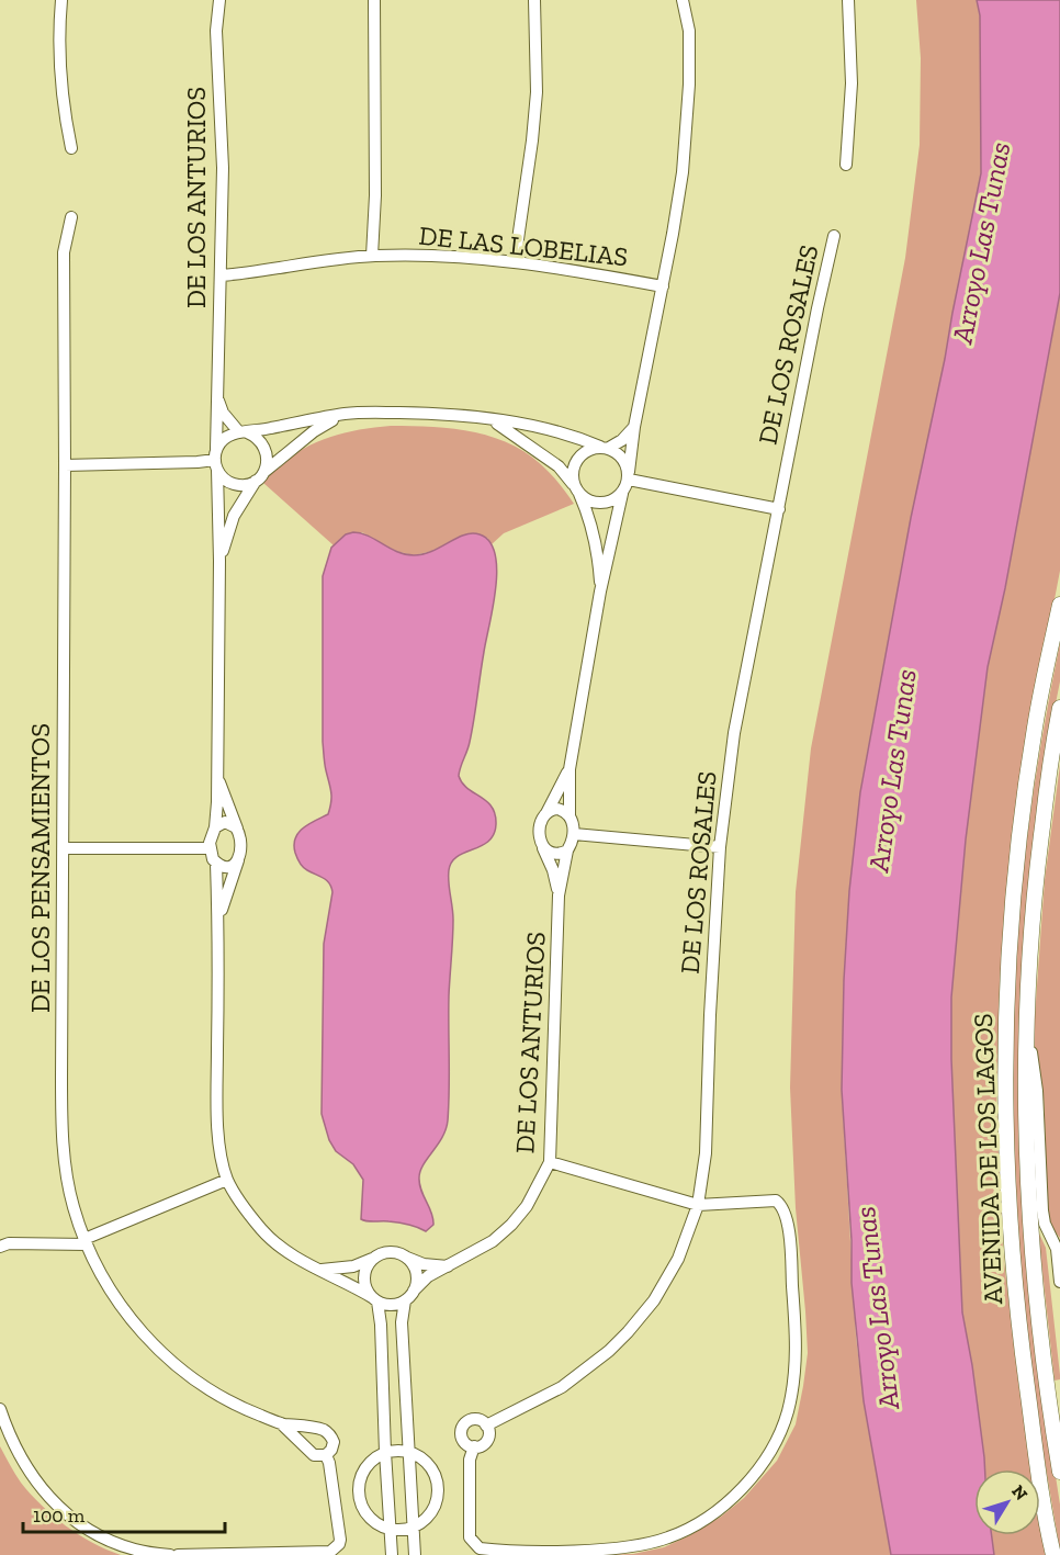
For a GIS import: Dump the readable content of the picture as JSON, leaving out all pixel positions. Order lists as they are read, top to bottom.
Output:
{
  "streets": {
    "street": [
      "DE LOS ANTURIOS",
      "DE LAS LOBELIAS",
      "DE LOS ROSALES",
      "DE LOS PENSAMIENTOS",
      "AVENIDA DE LOS LAGOS"
    ]
  },
  "crossings": [
    ["DE LOS ANTURIOS", "DE LAS LOBELIAS"]
  ],
  "water": ["Arroyo Las Tunas"],
  "scale_bar": "100 m",
  "north": "top right"
}
